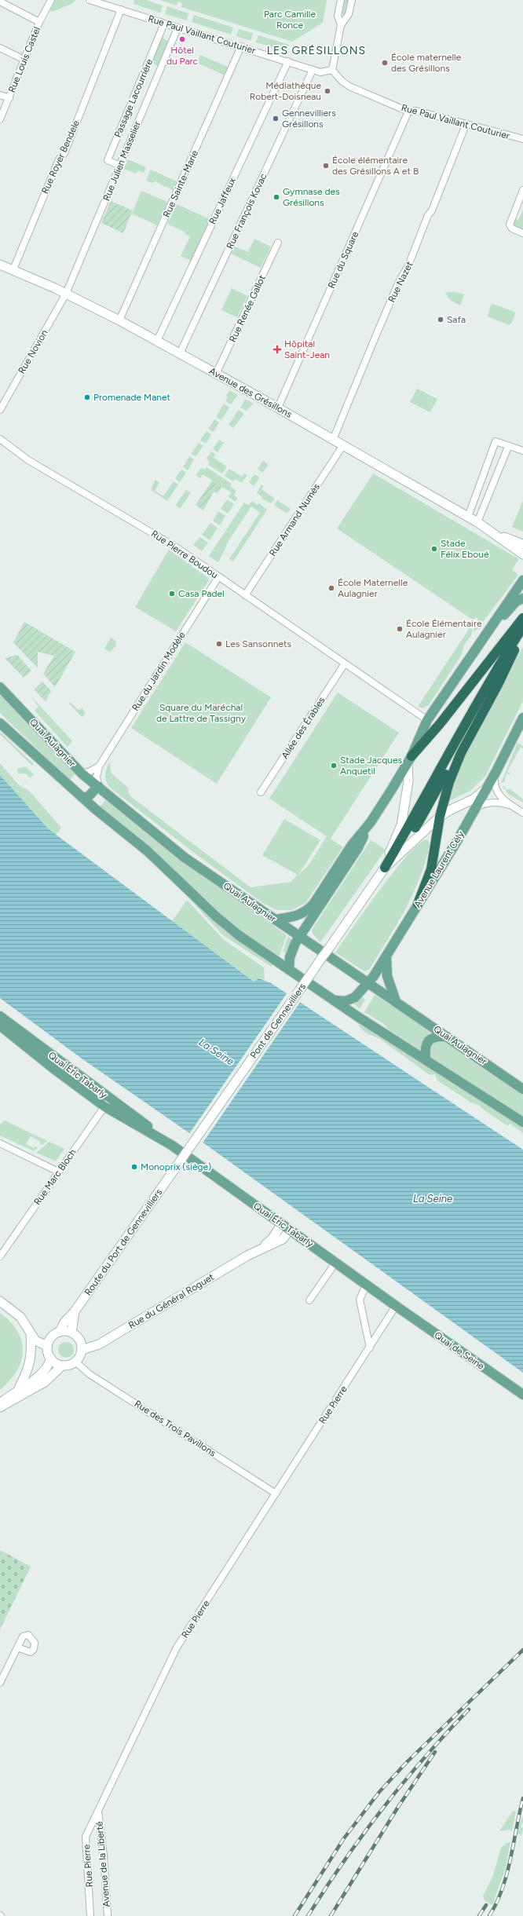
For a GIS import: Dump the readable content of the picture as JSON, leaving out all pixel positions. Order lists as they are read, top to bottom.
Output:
{
  "streets": {
    "main road": [
      "Avenue des Grésillons",
      "Quai Aulagnier",
      "Avenue Laurent Cély",
      "Pont de Gennevilliers",
      "Quai Éric Tabarly",
      "Route du Port de Gennevilliers",
      "Rue du Général Roguet",
      "Quai de Seine"
    ],
    "street": [
      "Rue Paul Vaillant Couturier",
      "Rue Louis Castel",
      "Passage Lacourrière",
      "Rue Royer Bendele",
      "Rue Julien Masselier",
      "Rue Sainte-Marie",
      "Rue Jaffeux",
      "Rue François Kovac",
      "Rue du Square",
      "Rue Nazet",
      "Rue Renée Gallot",
      "Rue Novion",
      "Rue Armand Numès",
      "Rue Pierre Boudou",
      "Rue du Jardin Modèle",
      "Allée des Érables",
      "Rue Marc Bloch",
      "Rue Pierre",
      "Rue des Trois Pavillons",
      "Avenue de la Liberté"
    ]
  },
  "crossings": [
    ["Rue Paul Vaillant Couturier", "Passage Lacourrière"],
    ["Rue Paul Vaillant Couturier", "Rue Royer Bendele"],
    ["Rue Paul Vaillant Couturier", "Rue Julien Masselier"],
    ["Rue Paul Vaillant Couturier", "Rue Sainte-Marie"],
    ["Rue Paul Vaillant Couturier", "Rue Jaffeux"],
    ["Rue Paul Vaillant Couturier", "Rue François Kovac"],
    ["Rue Paul Vaillant Couturier", "Rue du Square"],
    ["Rue Paul Vaillant Couturier", "Rue Nazet"],
    ["Passage Lacourrière", "Rue Julien Masselier"],
    ["Rue Royer Bendele", "Avenue des Grésillons"],
    ["Rue Julien Masselier", "Rue Novion"],
    ["Rue Julien Masselier", "Avenue des Grésillons"],
    ["Rue Sainte-Marie", "Avenue des Grésillons"],
    ["Rue Jaffeux", "Avenue des Grésillons"],
    ["Rue François Kovac", "Avenue des Grésillons"],
    ["Rue du Square", "Avenue des Grésillons"],
    ["Rue Nazet", "Avenue des Grésillons"],
    ["Rue Renée Gallot", "Avenue des Grésillons"],
    ["Rue Novion", "Avenue des Grésillons"],
    ["Avenue des Grésillons", "Rue Armand Numès"],
    ["Rue Armand Numès", "Rue Pierre Boudou"],
    ["Rue Pierre Boudou", "Rue du Jardin Modèle"],
    ["Rue Pierre Boudou", "Allée des Érables"],
    ["Rue du Jardin Modèle", "Quai Aulagnier"],
    ["Quai Aulagnier", "Avenue Laurent Cély"],
    ["Pont de Gennevilliers", "Route du Port de Gennevilliers"],
    ["Quai Éric Tabarly", "Rue Marc Bloch"],
    ["Quai Éric Tabarly", "Rue du Général Roguet"],
    ["Quai Éric Tabarly", "Quai de Seine"],
    ["Quai Éric Tabarly", "Rue Pierre"],
    ["Route du Port de Gennevilliers", "Rue du Général Roguet"],
    ["Route du Port de Gennevilliers", "Rue des Trois Pavillons"],
    ["Rue du Général Roguet", "Rue des Trois Pavillons"],
    ["Quai de Seine", "Rue Pierre"],
    ["Rue Pierre", "Rue des Trois Pavillons"],
    ["Rue Pierre", "Avenue de la Liberté"]
  ],
  "districts": ["LES GRÉSILLONS"],
  "water": ["La Seine"],
  "parks": ["Parc Camille Ronce", "Square du Maréchal de Lattre de Tassigny"],
  "places": {
    "other": [
      "Hôtel du Parc",
      "École maternelle des Grésillons",
      "Médiathèque Robert-Doisneau",
      "Gennevilliers Grésillons",
      "École élémentaire des Grésillons A et B",
      "Gymnase des Grésillons",
      "Safa",
      "Promenade Manet",
      "Stade Félix Eboué",
      "École Maternelle Aulagnier",
      "Casa Padel",
      "École Élémentaire Aulagnier",
      "Les Sansonnets",
      "Stade Jacques Anquetil",
      "Monoprix (siège)"
    ],
    "health": ["Hôpital Saint-Jean"]
  }
}
